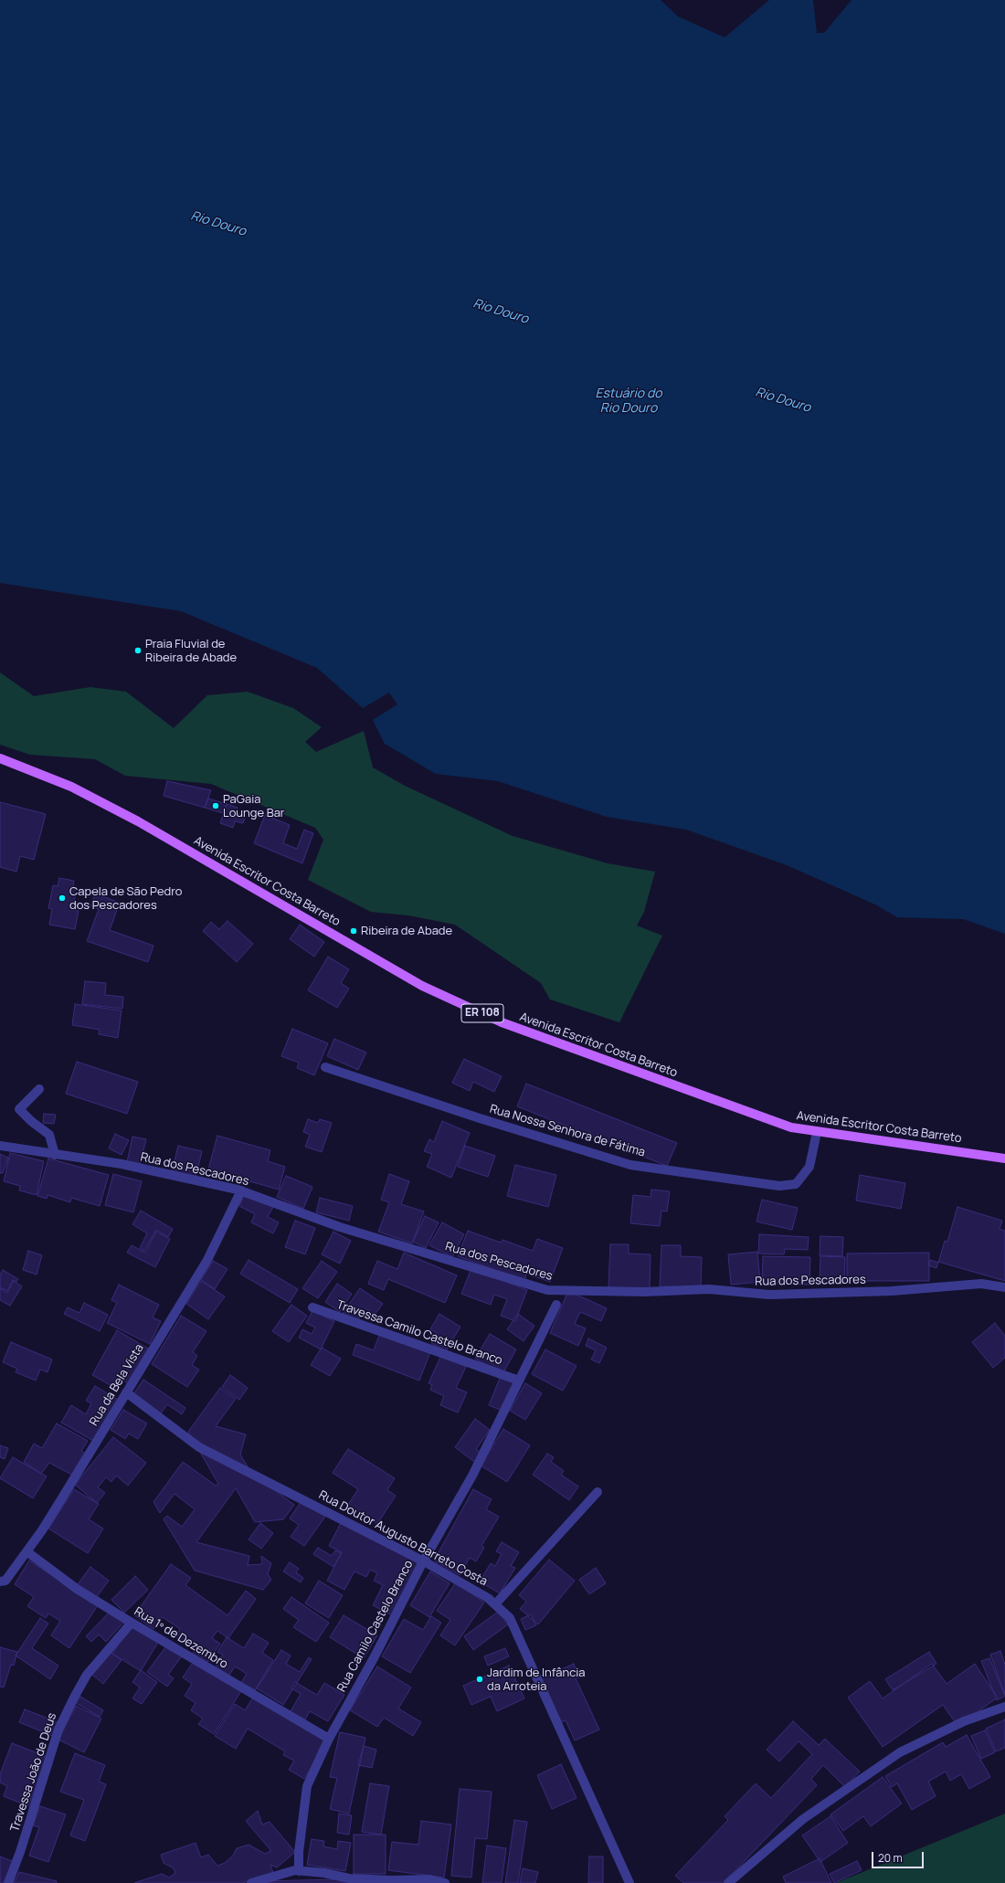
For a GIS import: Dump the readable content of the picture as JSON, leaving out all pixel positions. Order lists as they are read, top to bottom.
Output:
{
  "streets": {
    "main road": ["Avenida Escritor Costa Barreto", "ER 108"],
    "street": [
      "Rua Nossa Senhora de Fátima",
      "Rua dos Pescadores",
      "Travessa Camilo Castelo Branco",
      "Rua da Bela Vista",
      "Rua Doutor Augusto Barreto Costa",
      "Rua Camilo Castelo Branco",
      "Rua 1º de Dezembro",
      "Travessa João de Deus"
    ]
  },
  "crossings": [
    ["Avenida Escritor Costa Barreto", "Rua Nossa Senhora de Fátima"],
    ["Rua dos Pescadores", "Rua da Bela Vista"],
    ["Travessa Camilo Castelo Branco", "Rua Camilo Castelo Branco"],
    ["Rua da Bela Vista", "Rua Doutor Augusto Barreto Costa"],
    ["Rua da Bela Vista", "Rua 1º de Dezembro"],
    ["Rua Doutor Augusto Barreto Costa", "Rua Camilo Castelo Branco"],
    ["Rua Camilo Castelo Branco", "Rua 1º de Dezembro"],
    ["Rua 1º de Dezembro", "Travessa João de Deus"]
  ],
  "water": ["Rio Douro", "Estuário do Rio Douro"],
  "places": [
    "Praia Fluvial de Ribeira de Abade",
    "PaGaia Lounge Bar",
    "Capela de São Pedro dos Pescadores",
    "Ribeira de Abade",
    "Jardim de Infância da Arroteia"
  ],
  "scale_bar": "20 m"
}
